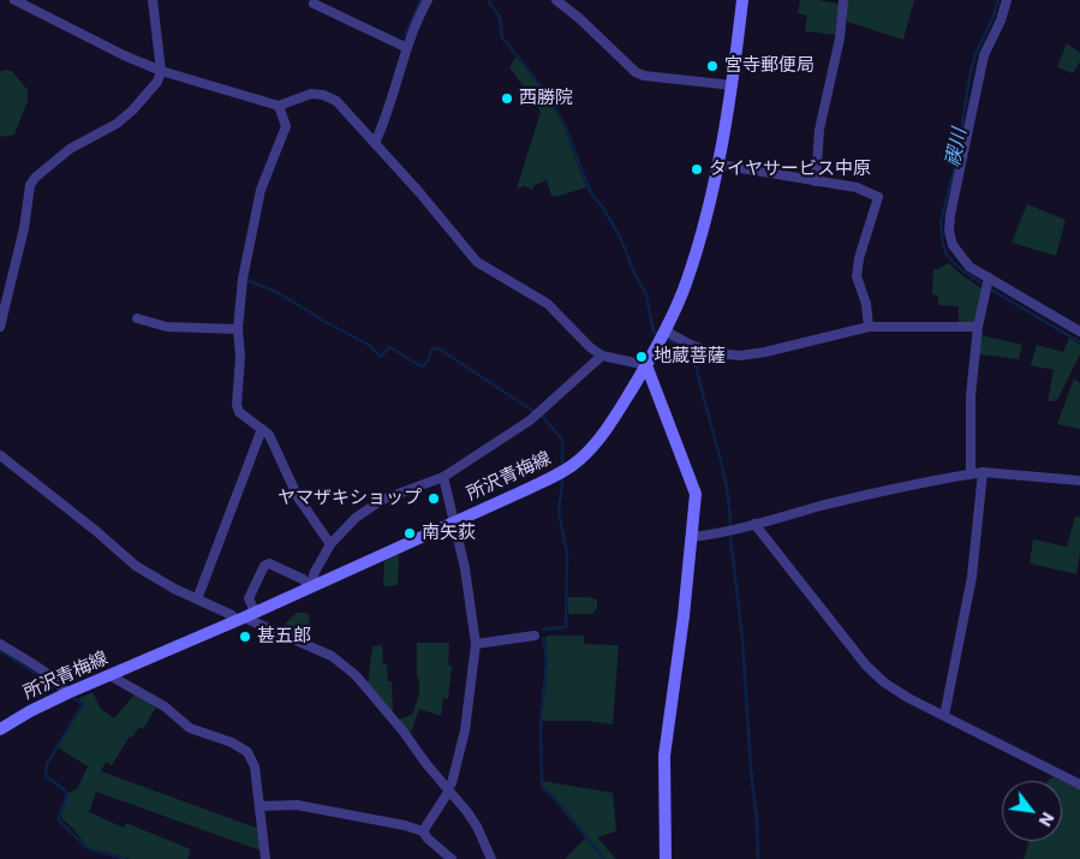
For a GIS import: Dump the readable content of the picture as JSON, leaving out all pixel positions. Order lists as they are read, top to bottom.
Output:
{
  "streets": {
    "main road": ["所沢青梅線"]
  },
  "water": ["禊川"],
  "places": [
    "宮寺郵便局",
    "西勝院",
    "タイヤサービス中原",
    "地蔵菩薩",
    "ヤマザキショップ",
    "南矢荻",
    "甚五郎"
  ],
  "north": "bottom right"
}
